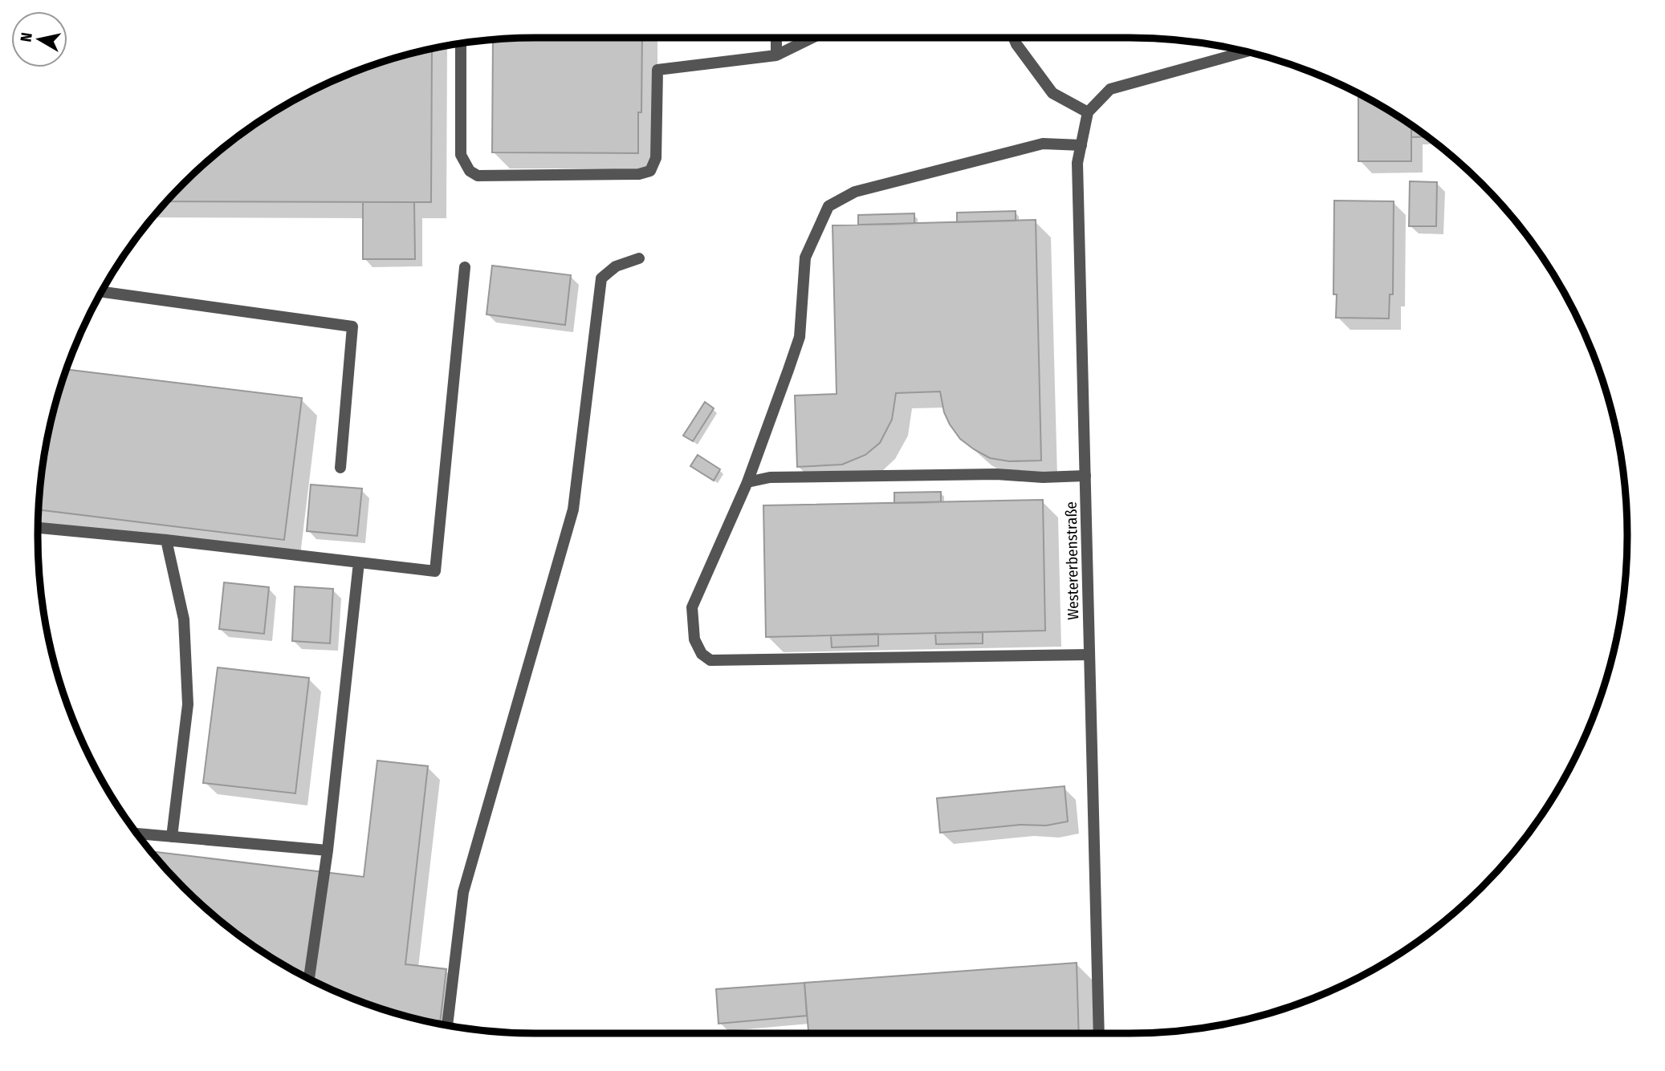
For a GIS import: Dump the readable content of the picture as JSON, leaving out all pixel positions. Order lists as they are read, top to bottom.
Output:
{
  "streets": {
    "street": ["Westererbenstraße"]
  },
  "north": "left"
}
